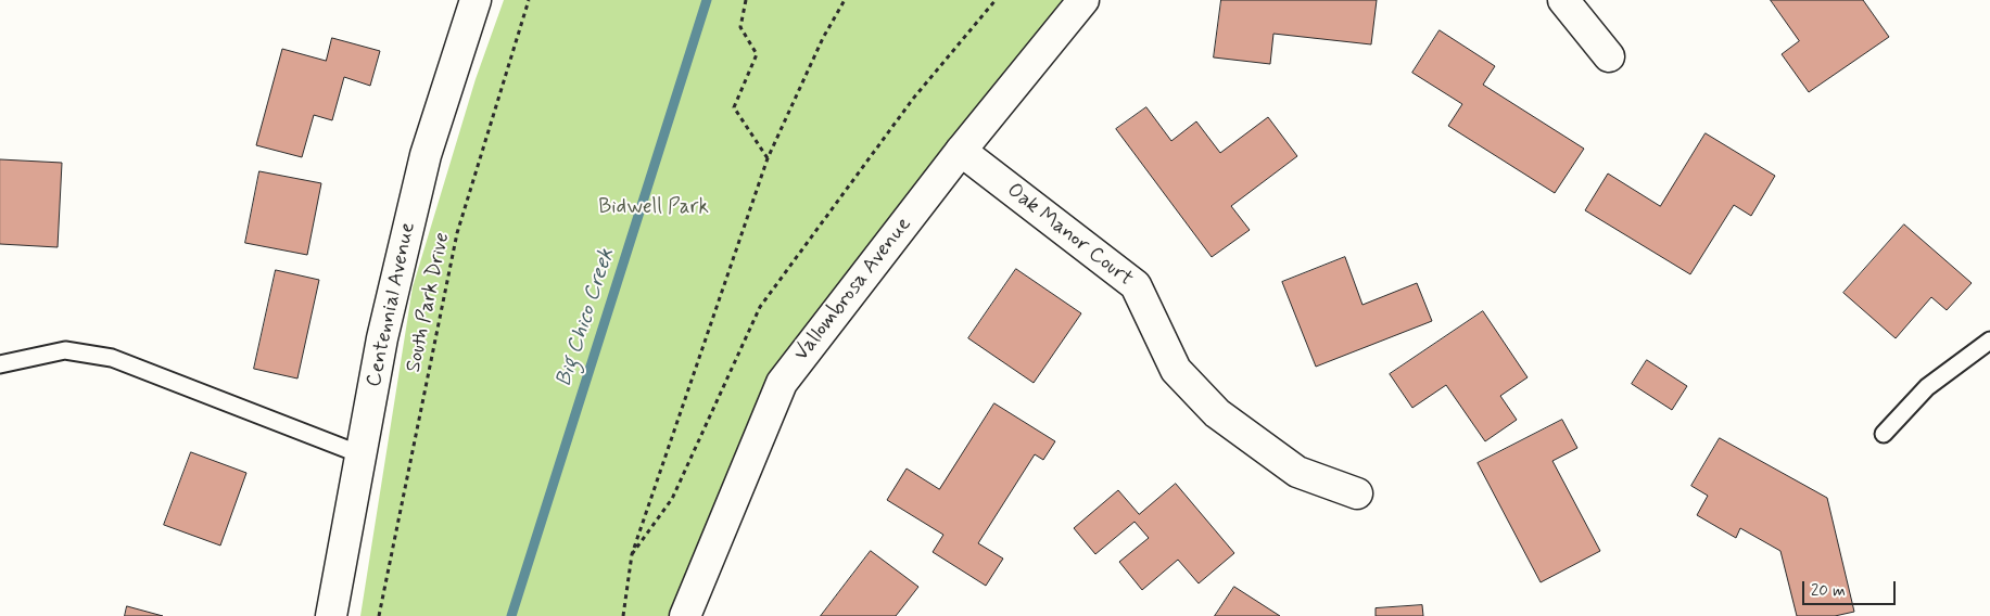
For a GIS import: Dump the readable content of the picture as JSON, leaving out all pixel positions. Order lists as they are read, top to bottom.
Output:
{
  "streets": {
    "street": ["Oak Manor Court", "Vallombrosa Avenue", "Centennial Avenue"],
    "path": ["South Park Drive"]
  },
  "crossings": [
    ["Oak Manor Court", "Vallombrosa Avenue"]
  ],
  "water": ["Big Chico Creek"],
  "parks": ["Bidwell Park"],
  "scale_bar": "20 m"
}
